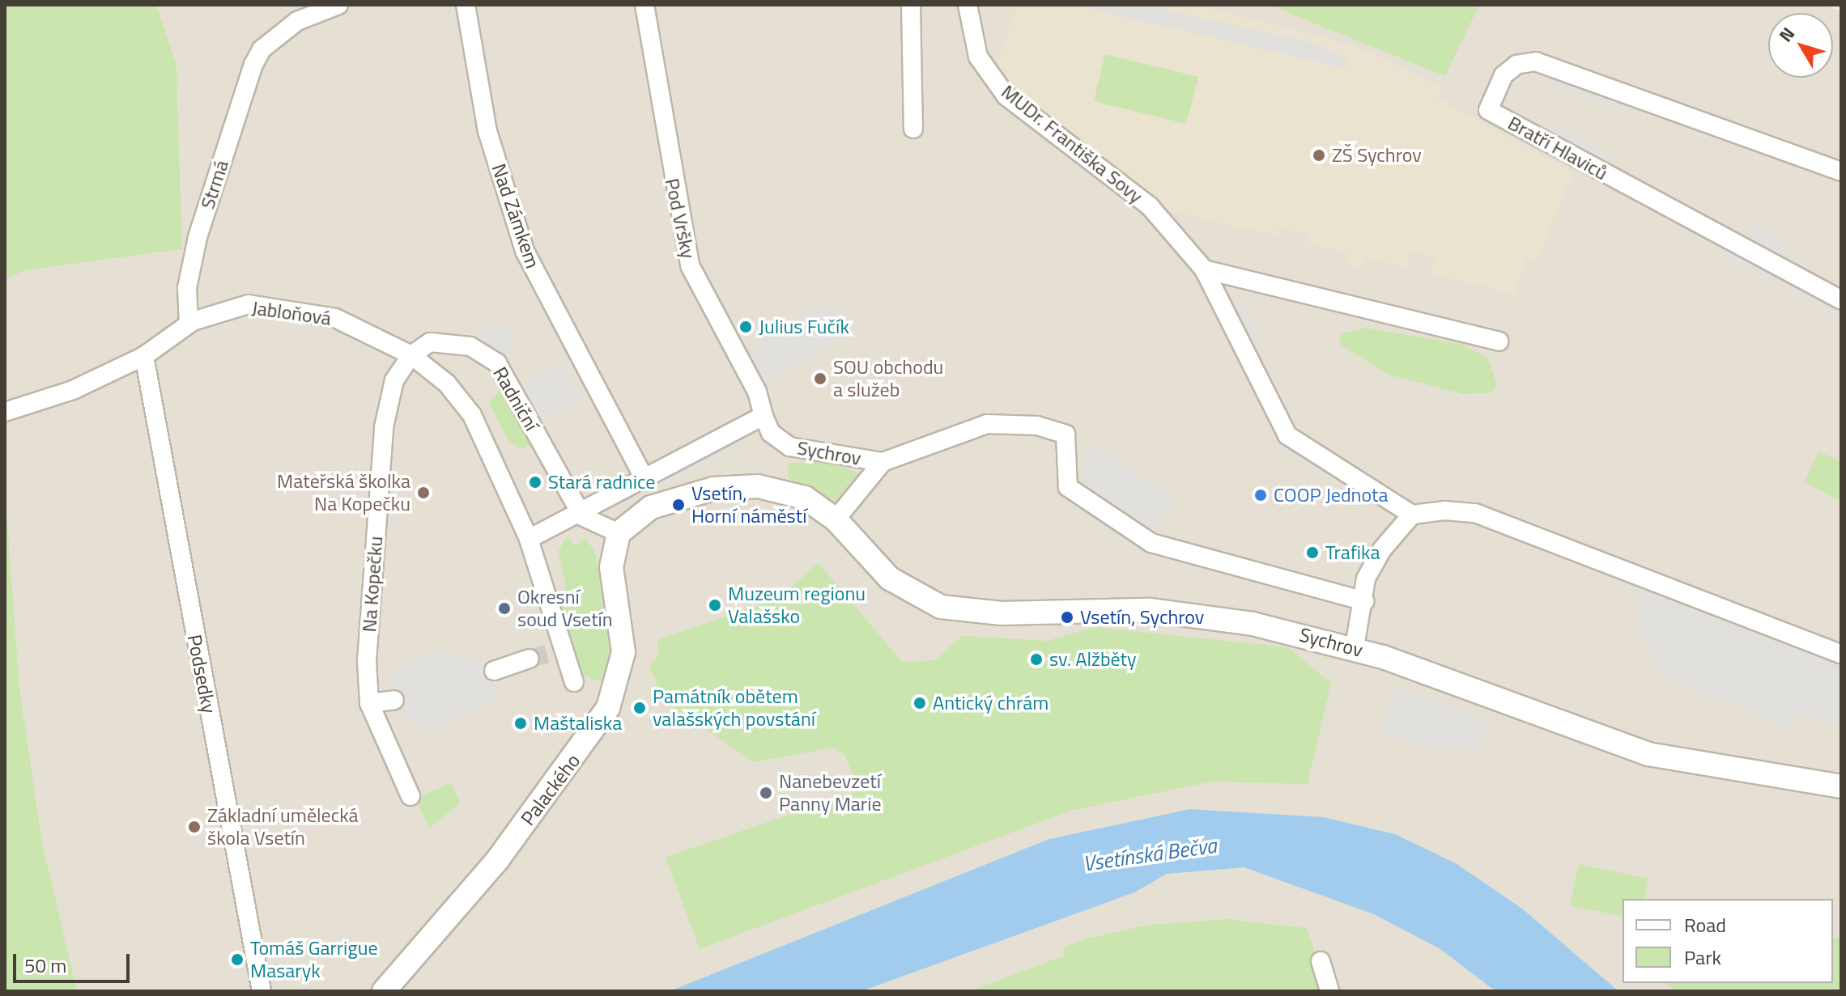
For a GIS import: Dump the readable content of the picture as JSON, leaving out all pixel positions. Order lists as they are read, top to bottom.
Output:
{
  "streets": {
    "street": [
      "MUDr. Františka Sovy",
      "Bratří Hlaviců",
      "Strmá",
      "Nad Zámkem",
      "Pod Vršky",
      "Jabloňová",
      "Radniční",
      "Sychrov",
      "Na Kopečku",
      "Podsedky",
      "Palackého"
    ]
  },
  "crossings": [
    ["Strmá", "Jabloňová"],
    ["Pod Vršky", "Sychrov"],
    ["Jabloňová", "Radniční"],
    ["Jabloňová", "Na Kopečku"],
    ["Jabloňová", "Podsedky"],
    ["Radniční", "Na Kopečku"],
    ["Sychrov", "Palackého"]
  ],
  "water": ["Vsetínská Bečva"],
  "places": [
    "ZŠ Sychrov",
    "Julius Fučík",
    "SOU obchodu a služeb",
    "Stará radnice",
    "Mateřská školka Na Kopečku",
    "COOP Jednota",
    "Vsetín, Horní náměstí",
    "Trafika",
    "Muzeum regionu Valašsko",
    "Okresní soud Vsetín",
    "Vsetín, Sychrov",
    "sv. Alžběty",
    "Antický chrám",
    "Památník obětem valašských povstání",
    "Maštaliska",
    "Nanebevzetí Panny Marie",
    "Základní umělecká škola Vsetín",
    "Tomáš Garrigue Masaryk"
  ],
  "legend": ["Road", "Park"],
  "scale_bar": "50 m",
  "north": "top left"
}
